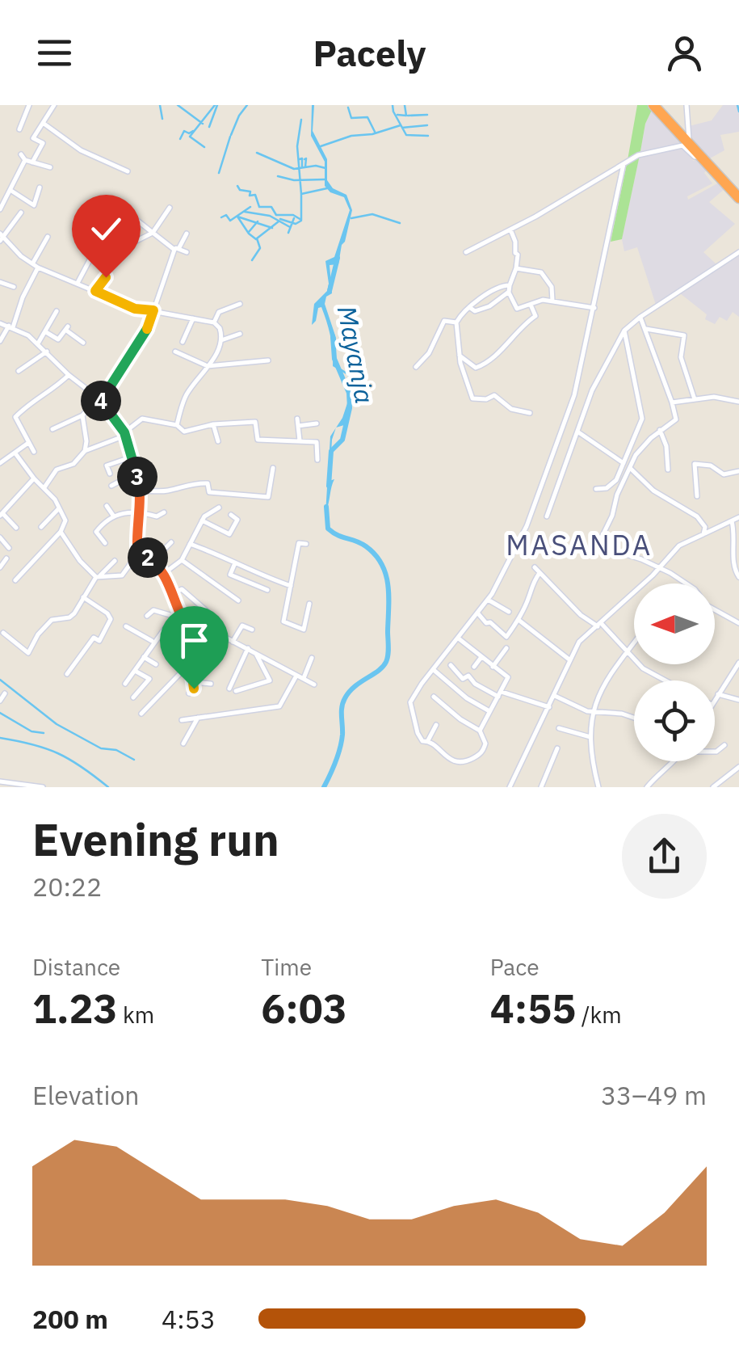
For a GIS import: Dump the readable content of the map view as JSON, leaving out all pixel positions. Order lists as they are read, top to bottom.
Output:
{
  "districts": ["MASANDA"],
  "water": ["Mayanja"],
  "north": "left",
  "page": {
    "header": "Pacely",
    "pins": ["4", "3", "2"],
    "heading": ["Evening run", "20:22"],
    "stats": [
      ["Distance", "1.23 km"],
      ["Time", "6:03"],
      ["Pace", "4:55 /km"]
    ],
    "chart": ["Elevation", "33–49 m"],
    "list": [
      {
        "name": "200 m",
        "note": "4:53"
      }
    ]
  }
}
